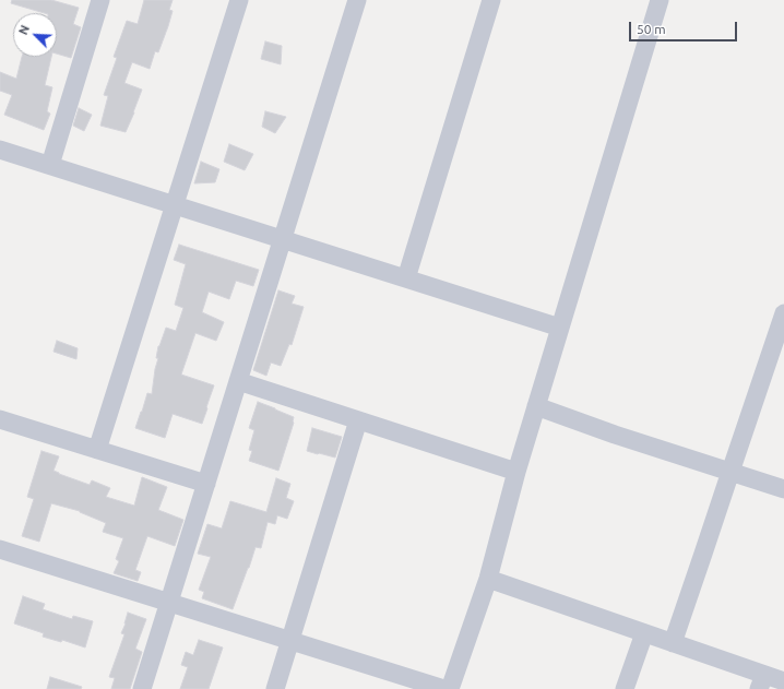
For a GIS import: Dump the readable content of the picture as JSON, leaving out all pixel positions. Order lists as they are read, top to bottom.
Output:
{
  "scale_bar": "50 m",
  "north": "top left"
}
